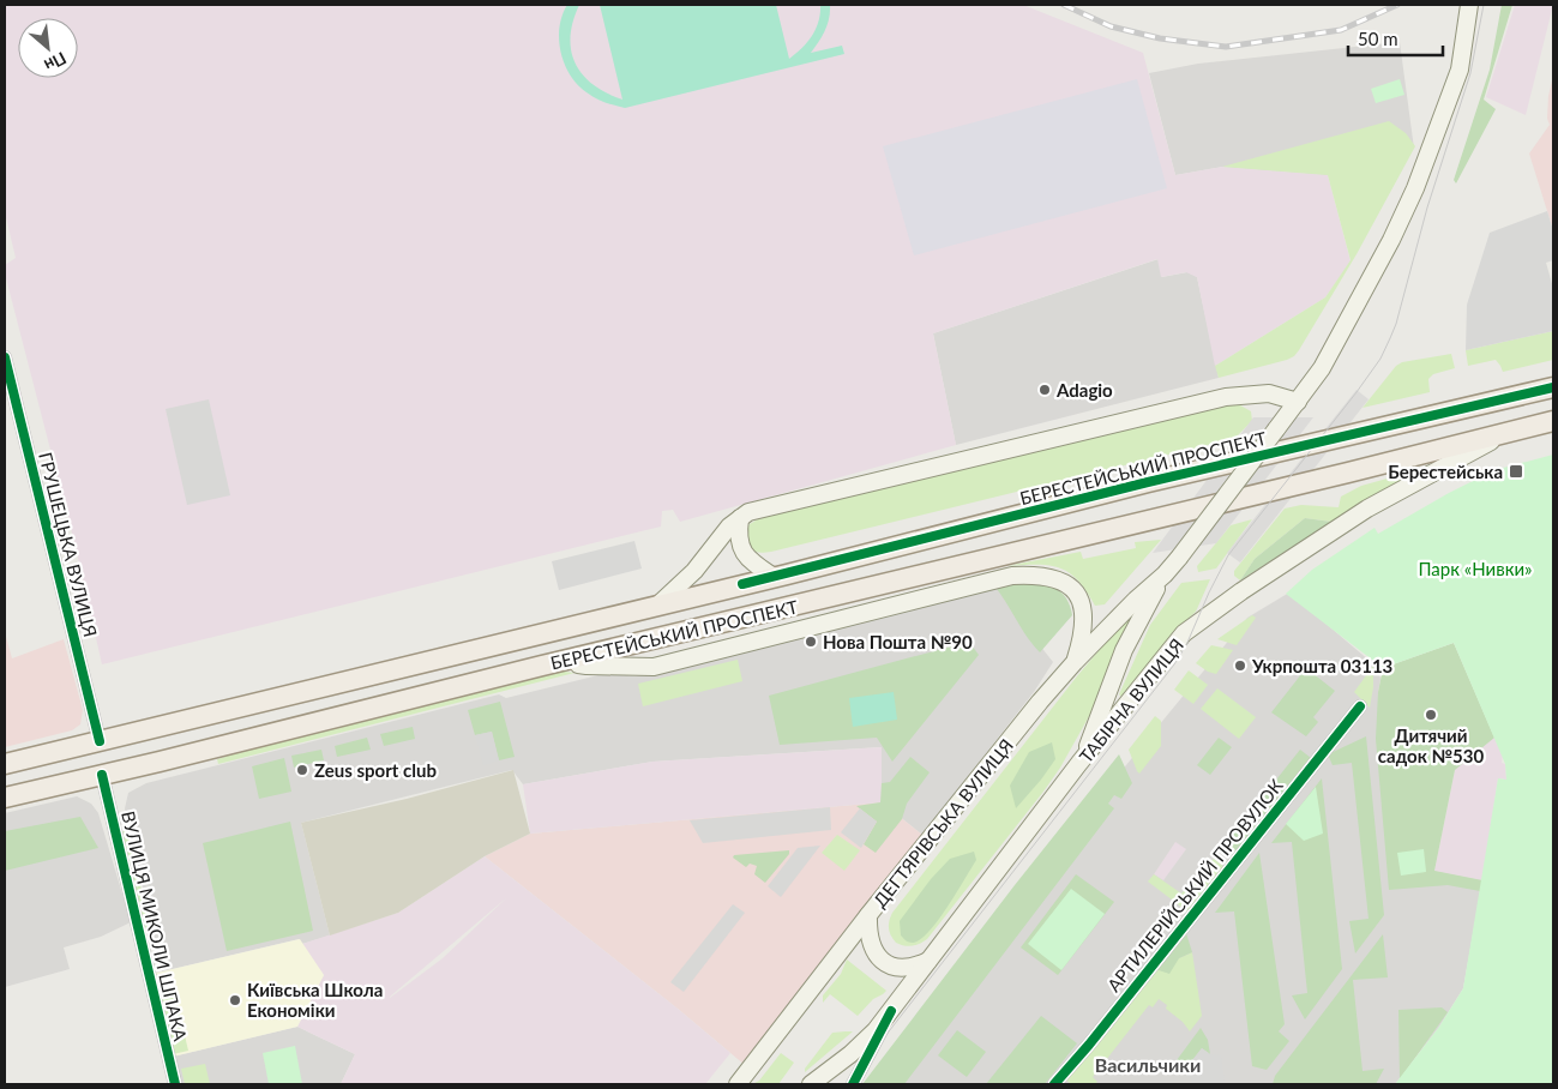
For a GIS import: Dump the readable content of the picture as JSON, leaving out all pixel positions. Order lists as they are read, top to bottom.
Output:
{
  "streets": {
    "main road": ["БЕРЕСТЕЙСЬКИЙ ПРОСПЕКТ", "ТАБІРНА ВУЛИЦЯ", "ДЕГТЯРІВСЬКА ВУЛИЦЯ"],
    "street": ["ГРУШЕЦЬКА ВУЛИЦЯ", "АРТИЛЕРІЙСЬКИЙ ПРОВУЛОК", "ВУЛИЦЯ МИКОЛИ ШПАКА"]
  },
  "crossings": [
    ["БЕРЕСТЕЙСЬКИЙ ПРОСПЕКТ", "ГРУШЕЦЬКА ВУЛИЦЯ"],
    ["БЕРЕСТЕЙСЬКИЙ ПРОСПЕКТ", "ТАБІРНА ВУЛИЦЯ"],
    ["БЕРЕСТЕЙСЬКИЙ ПРОСПЕКТ", "ВУЛИЦЯ МИКОЛИ ШПАКА"],
    ["ТАБІРНА ВУЛИЦЯ", "ДЕГТЯРІВСЬКА ВУЛИЦЯ"]
  ],
  "districts": ["Васильчики"],
  "parks": ["Парк «Нивки»"],
  "places": {
    "other": [
      "Adagio",
      "Нова Пошта №90",
      "Укрпошта 03113",
      "Дитячий садок №530",
      "Zeus sport club",
      "Київська Школа Економіки"
    ],
    "transit": ["Берестейська"]
  },
  "scale_bar": "50 m",
  "north": "bottom right"
}
